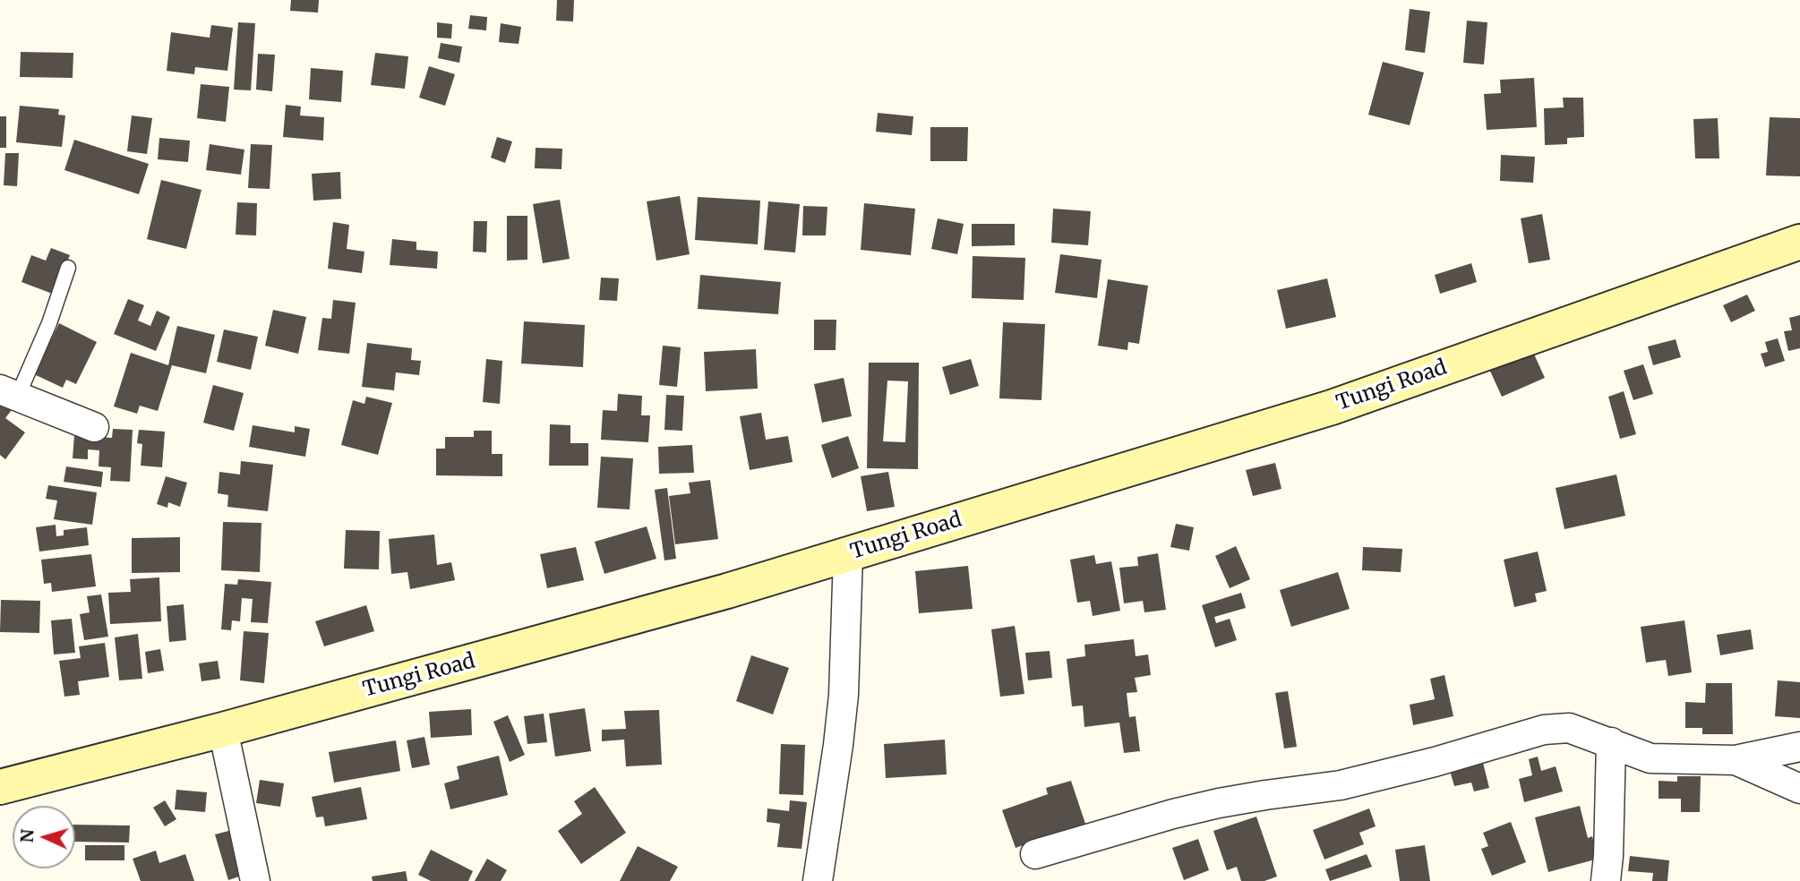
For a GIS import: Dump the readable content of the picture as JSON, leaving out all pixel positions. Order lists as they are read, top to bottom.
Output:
{
  "streets": {
    "main road": ["Tungi Road"]
  },
  "north": "left"
}
